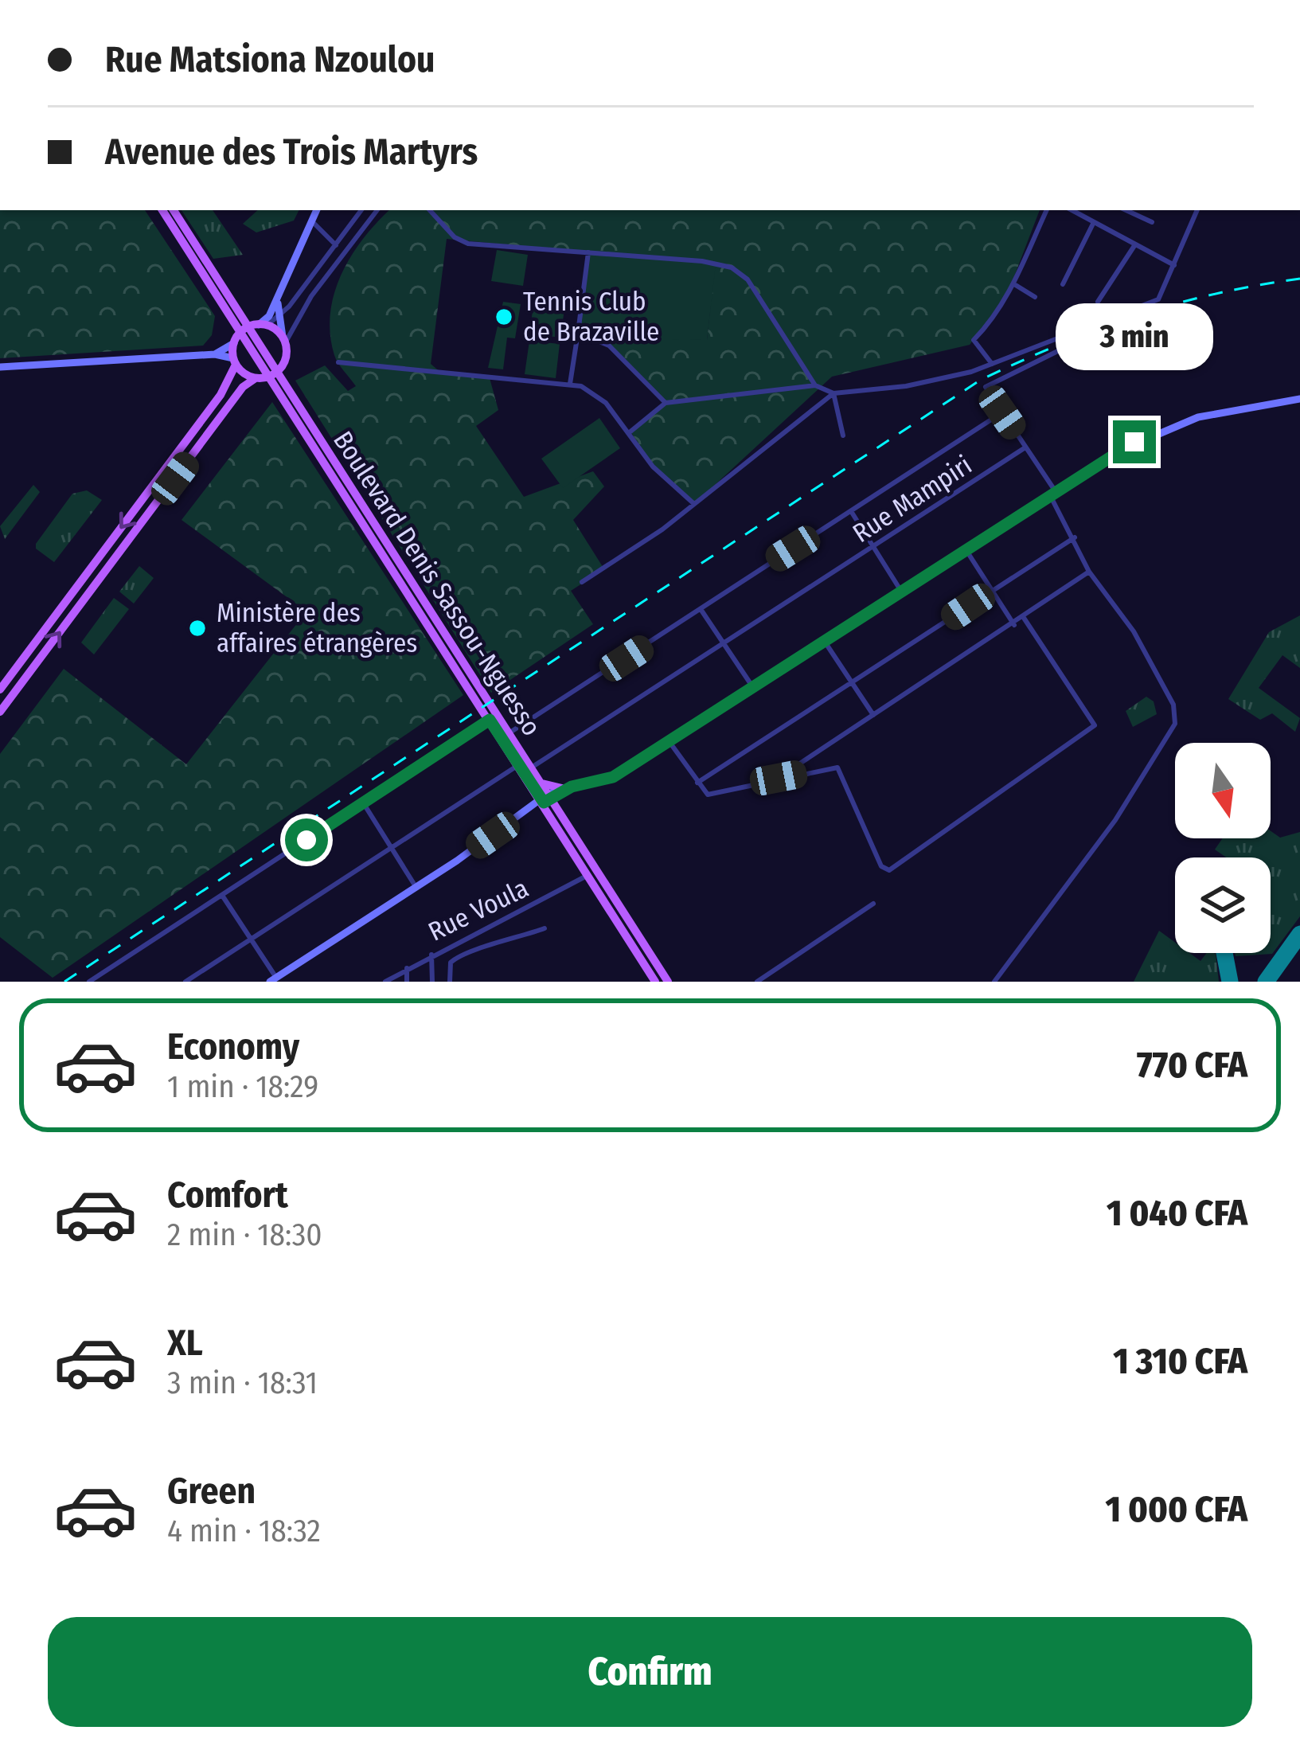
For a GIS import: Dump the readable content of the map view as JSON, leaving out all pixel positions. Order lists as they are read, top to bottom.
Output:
{
  "streets": {
    "main road": ["Boulevard Denis Sassou-Nguesso"],
    "street": ["Rue Mampiri", "Rue Voula"]
  },
  "crossings": [
    ["Rue Mampiri", "Boulevard Denis Sassou-Nguesso"],
    ["Boulevard Denis Sassou-Nguesso", "Rue Voula"]
  ],
  "places": ["Tennis Club de Brazaville", "Ministère des affaires étrangères"],
  "north": "bottom",
  "page": {
    "banner": ["Rue Matsiona Nzoulou", "Avenue des Trois Martyrs"],
    "bubble": "3 min",
    "list": [
      {
        "name": "Economy",
        "note": "1 min · 18:29",
        "value": "770 CFA"
      },
      {
        "name": "Comfort",
        "note": "2 min · 18:30",
        "value": "1 040 CFA"
      },
      {
        "name": "XL",
        "note": "3 min · 18:31",
        "value": "1 310 CFA"
      },
      {
        "name": "Green",
        "note": "4 min · 18:32",
        "value": "1 000 CFA"
      }
    ],
    "buttons": "Confirm"
  }
}
